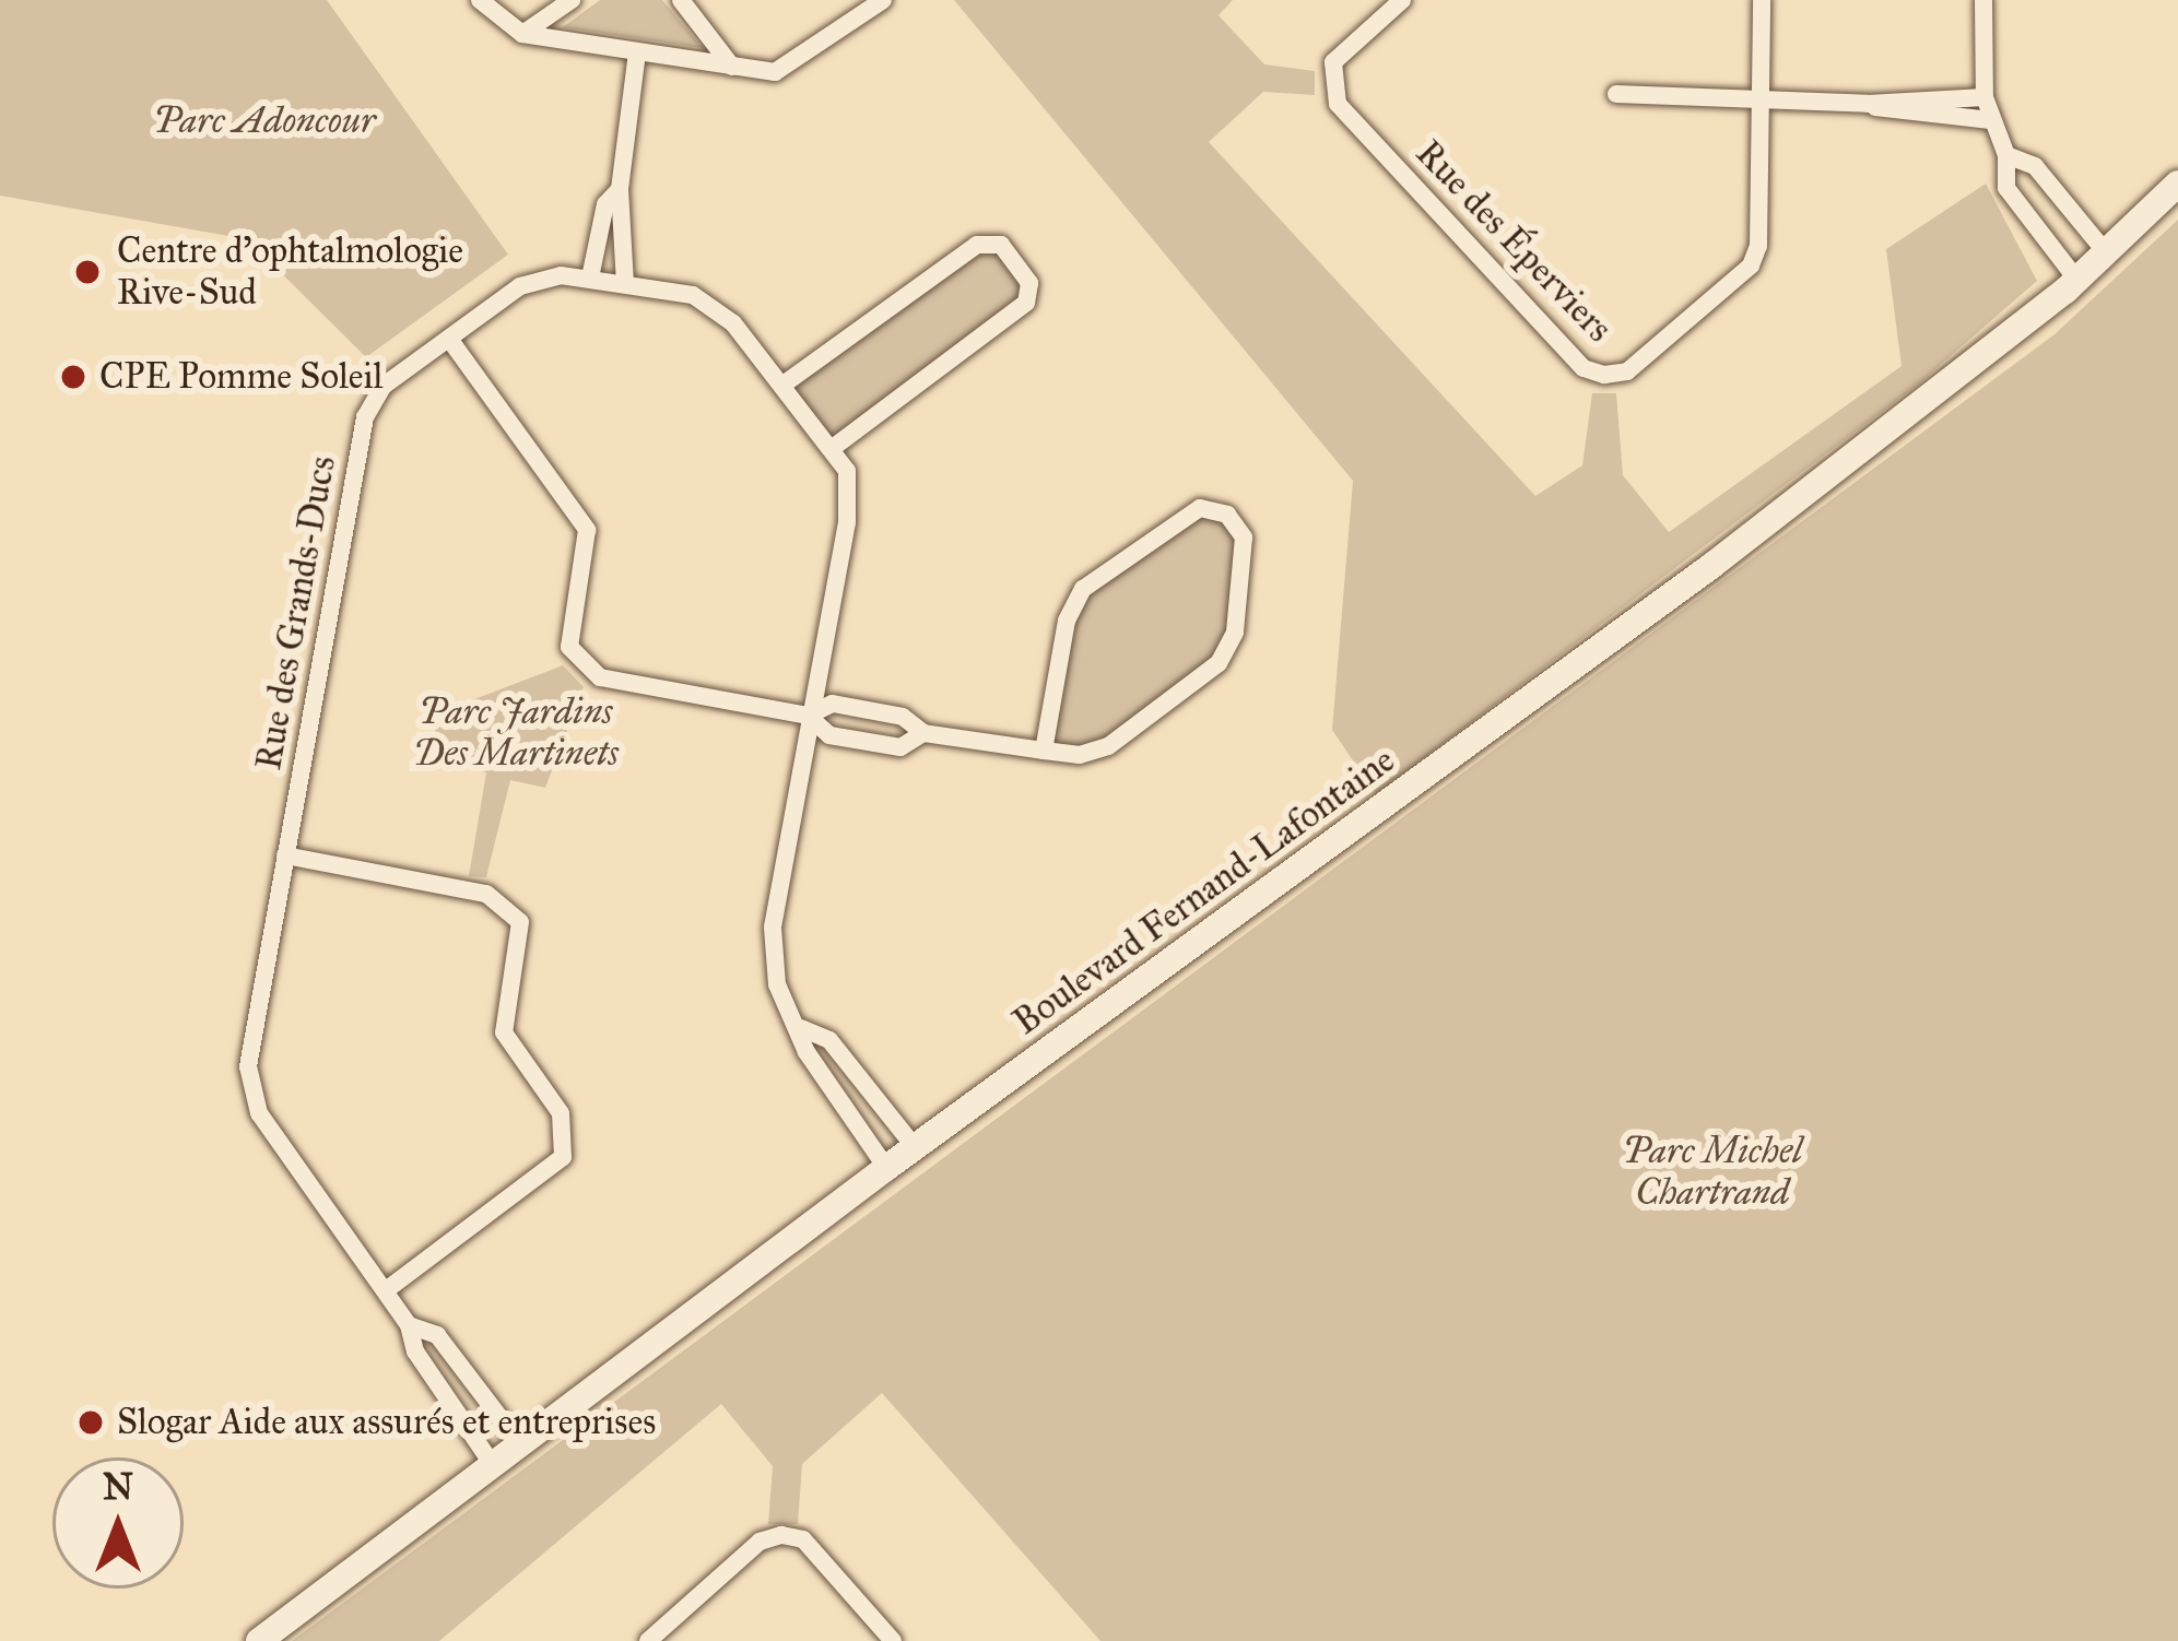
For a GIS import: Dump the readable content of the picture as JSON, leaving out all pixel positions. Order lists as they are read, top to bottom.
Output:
{
  "streets": {
    "street": ["Rue des Éperviers", "Rue des Grands-Ducs", "Boulevard Fernand-Lafontaine"]
  },
  "crossings": [
    ["Rue des Grands-Ducs", "Boulevard Fernand-Lafontaine"]
  ],
  "parks": ["Parc Adoncour", "Parc Jardins Des Martinets", "Parc Michel Chartrand"],
  "places": ["Centre d'ophtalmologie Rive-Sud", "CPE Pomme Soleil", "Slogar Aide aux assurés et entreprises"],
  "north": "top"
}
